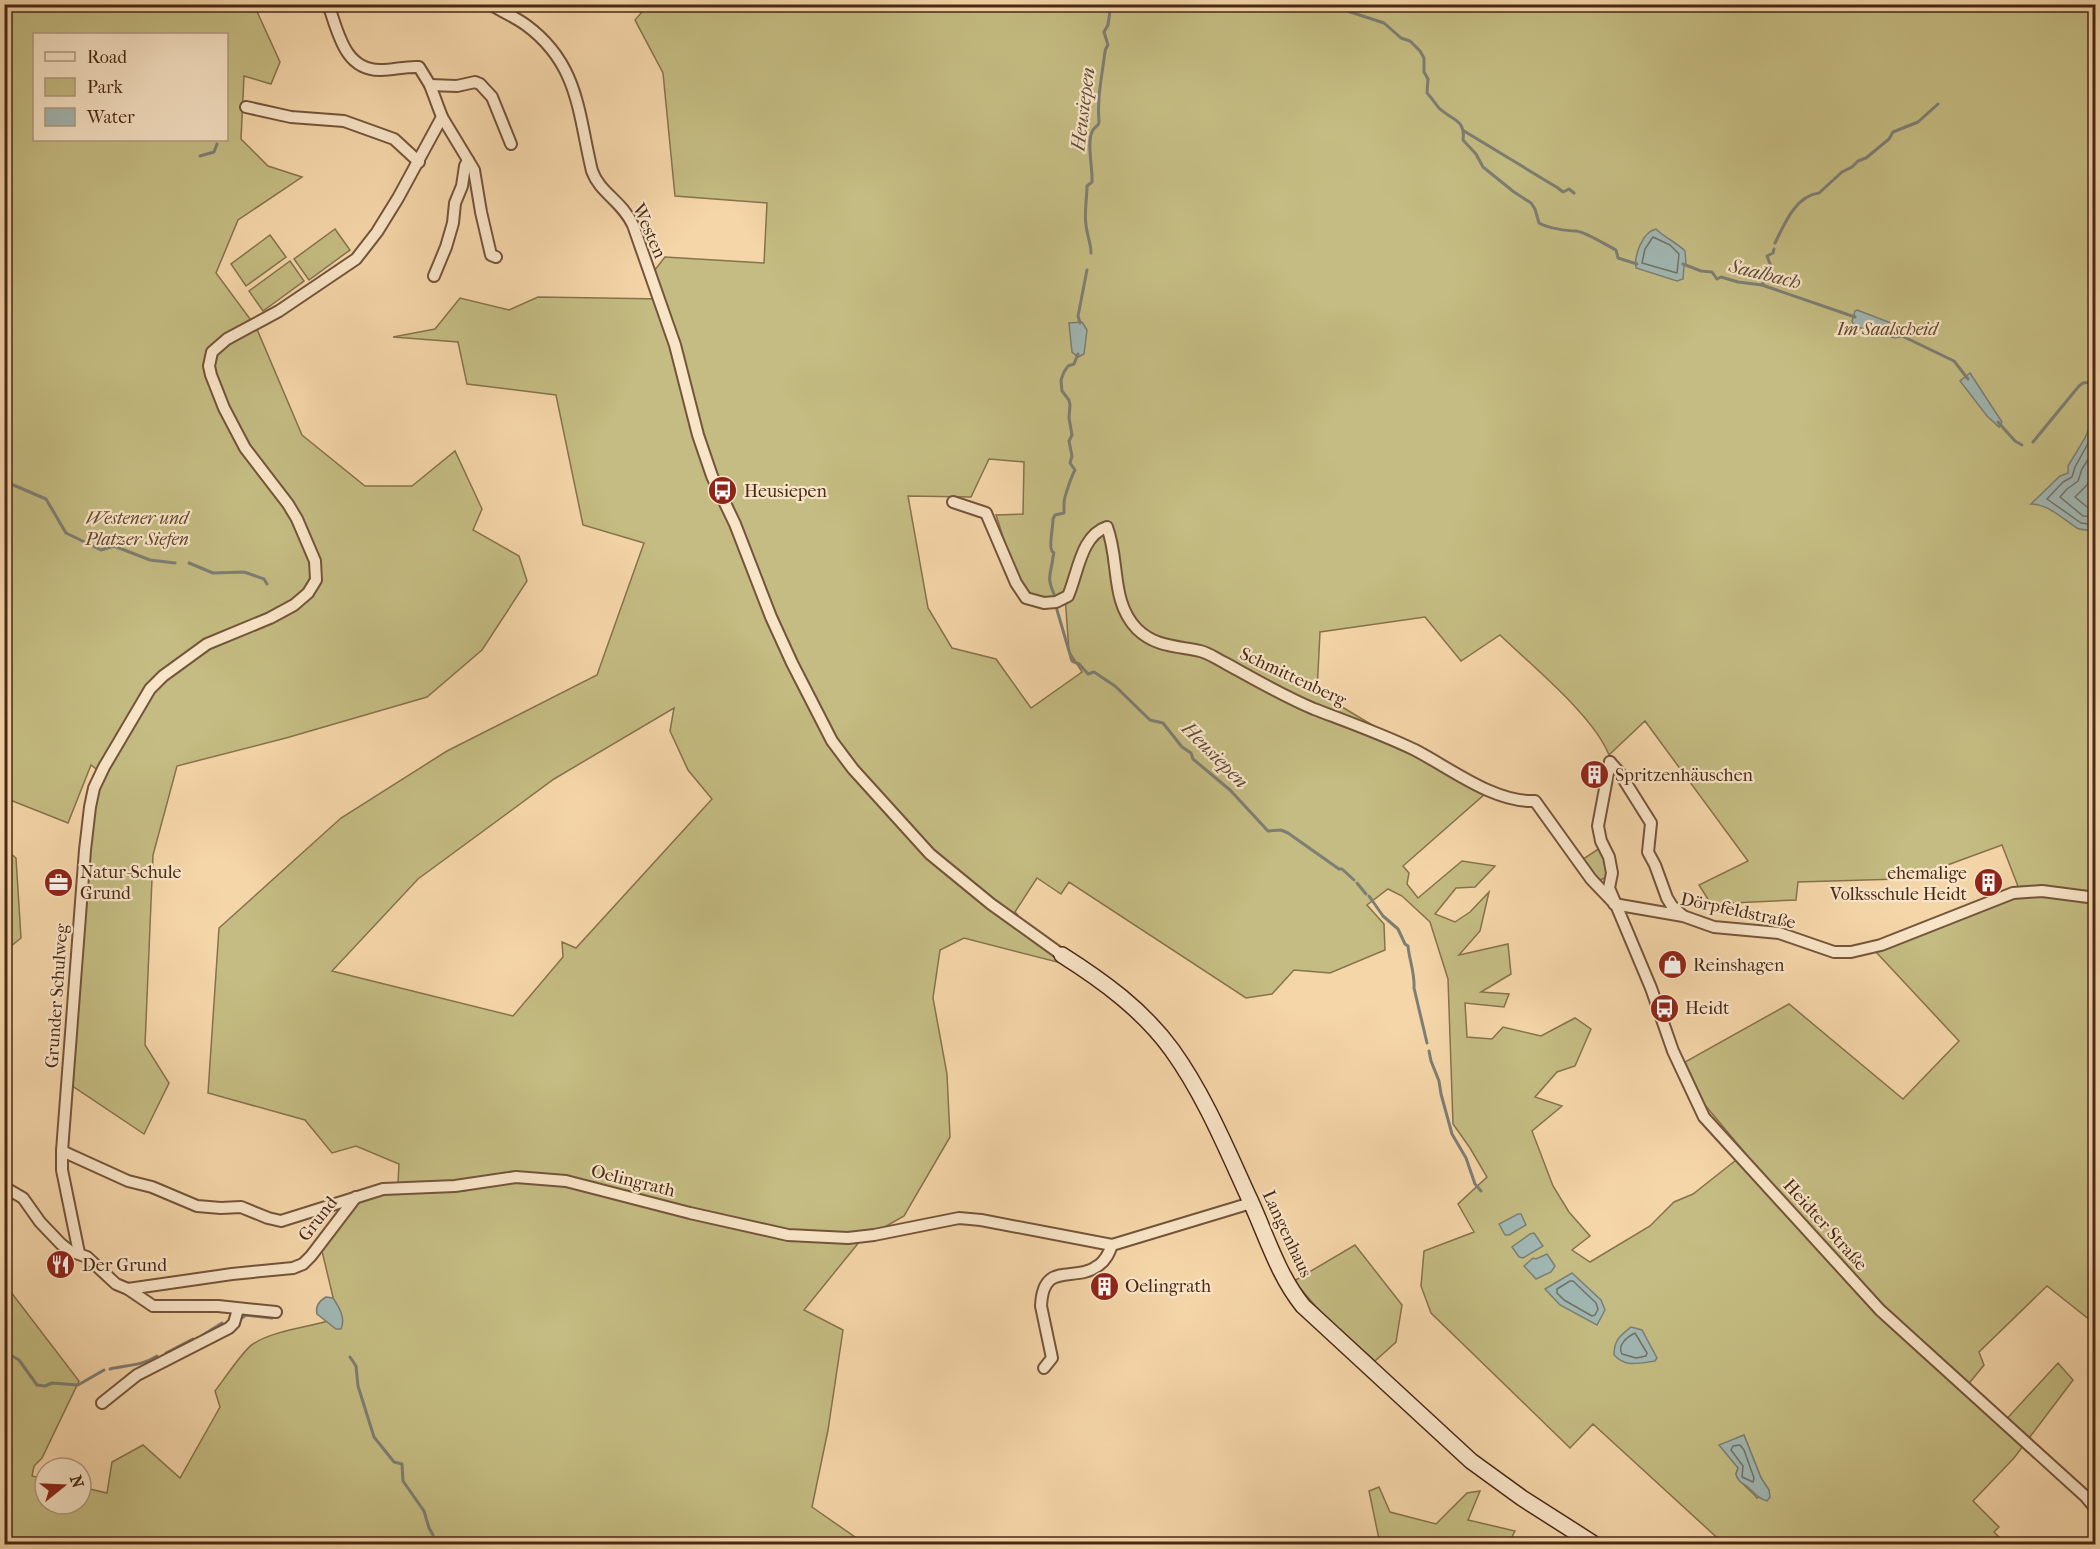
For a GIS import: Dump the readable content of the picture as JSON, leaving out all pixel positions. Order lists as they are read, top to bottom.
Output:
{
  "streets": {
    "street": [
      "Westen",
      "Schmittenberg",
      "Dörpfeldstraße",
      "Grunder Schulweg",
      "Oelingrath",
      "Grund",
      "Heidter Straße",
      "Langenhaus"
    ]
  },
  "crossings": [
    ["Westen", "Langenhaus"],
    ["Schmittenberg", "Dörpfeldstraße"],
    ["Schmittenberg", "Heidter Straße"],
    ["Dörpfeldstraße", "Heidter Straße"],
    ["Oelingrath", "Grund"],
    ["Oelingrath", "Langenhaus"]
  ],
  "water": ["Heusiepen", "Saalbach"],
  "parks": ["Im Saalscheid", "Westener und Platzer Siefen"],
  "places": {
    "bus stop": ["Heusiepen", "Heidt"],
    "building": ["Spritzenhäuschen", "ehemalige Volksschule Heidt", "Oelingrath"],
    "office": ["Natur-Schule Grund"],
    "shop": ["Reinshagen"],
    "restaurant": ["Der Grund"]
  },
  "legend": ["Road", "Park", "Water"],
  "north": "right"
}
